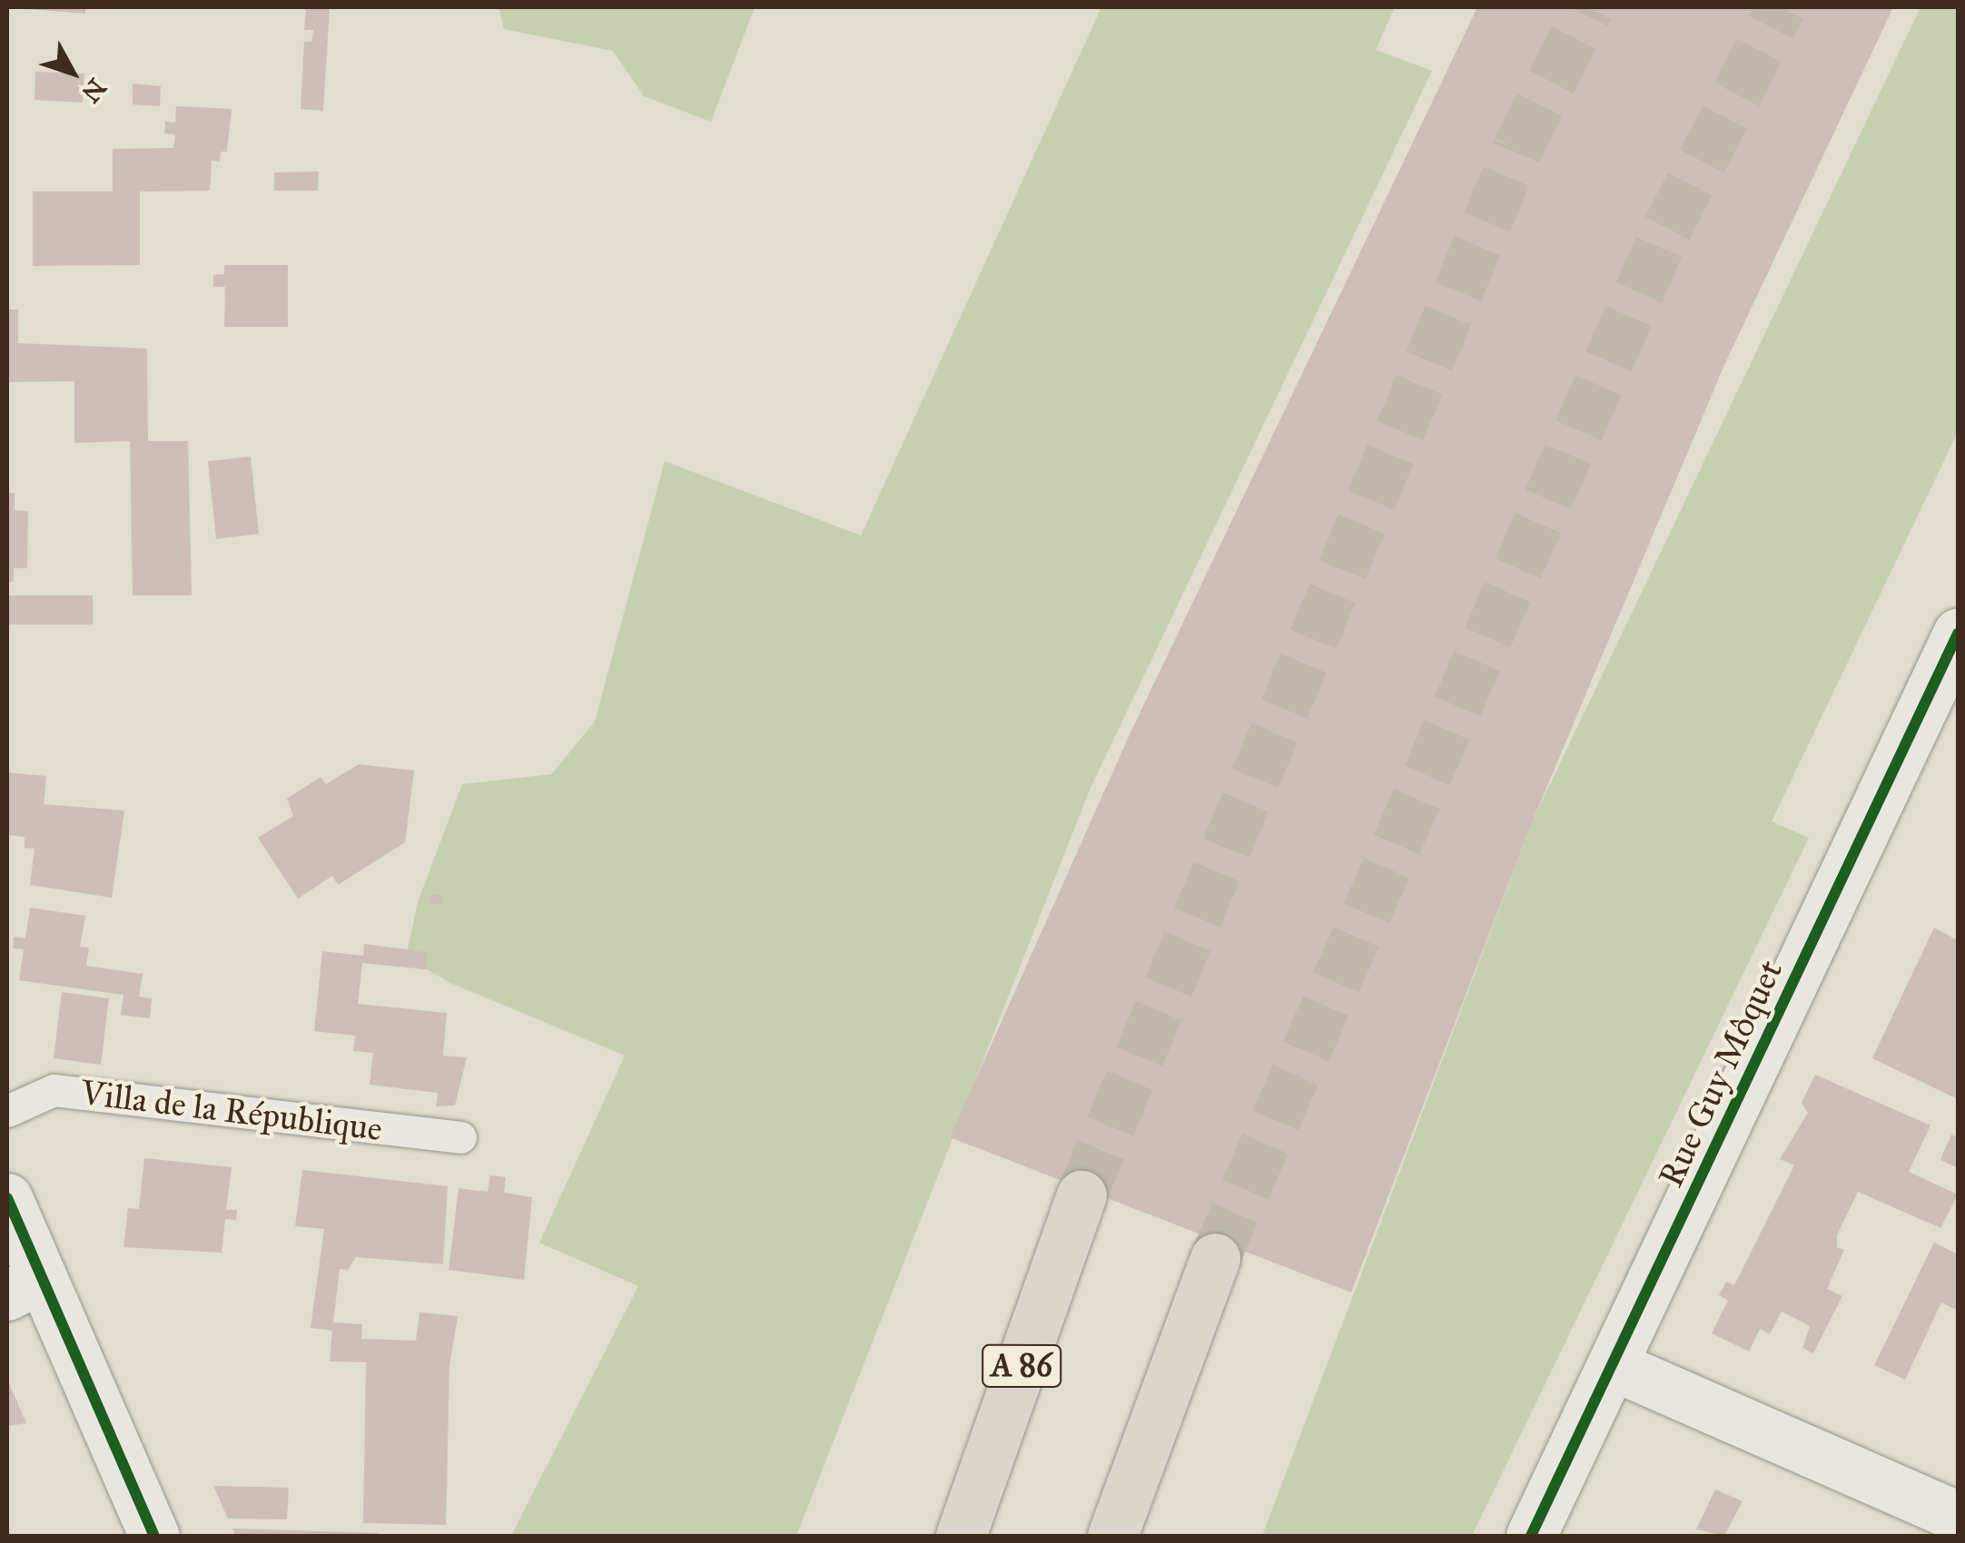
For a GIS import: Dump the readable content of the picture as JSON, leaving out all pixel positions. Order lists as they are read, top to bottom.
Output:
{
  "streets": {
    "highway": ["A 86"],
    "street": ["Rue Guy Môquet"],
    "lane": ["Villa de la République"]
  },
  "north": "bottom right"
}
